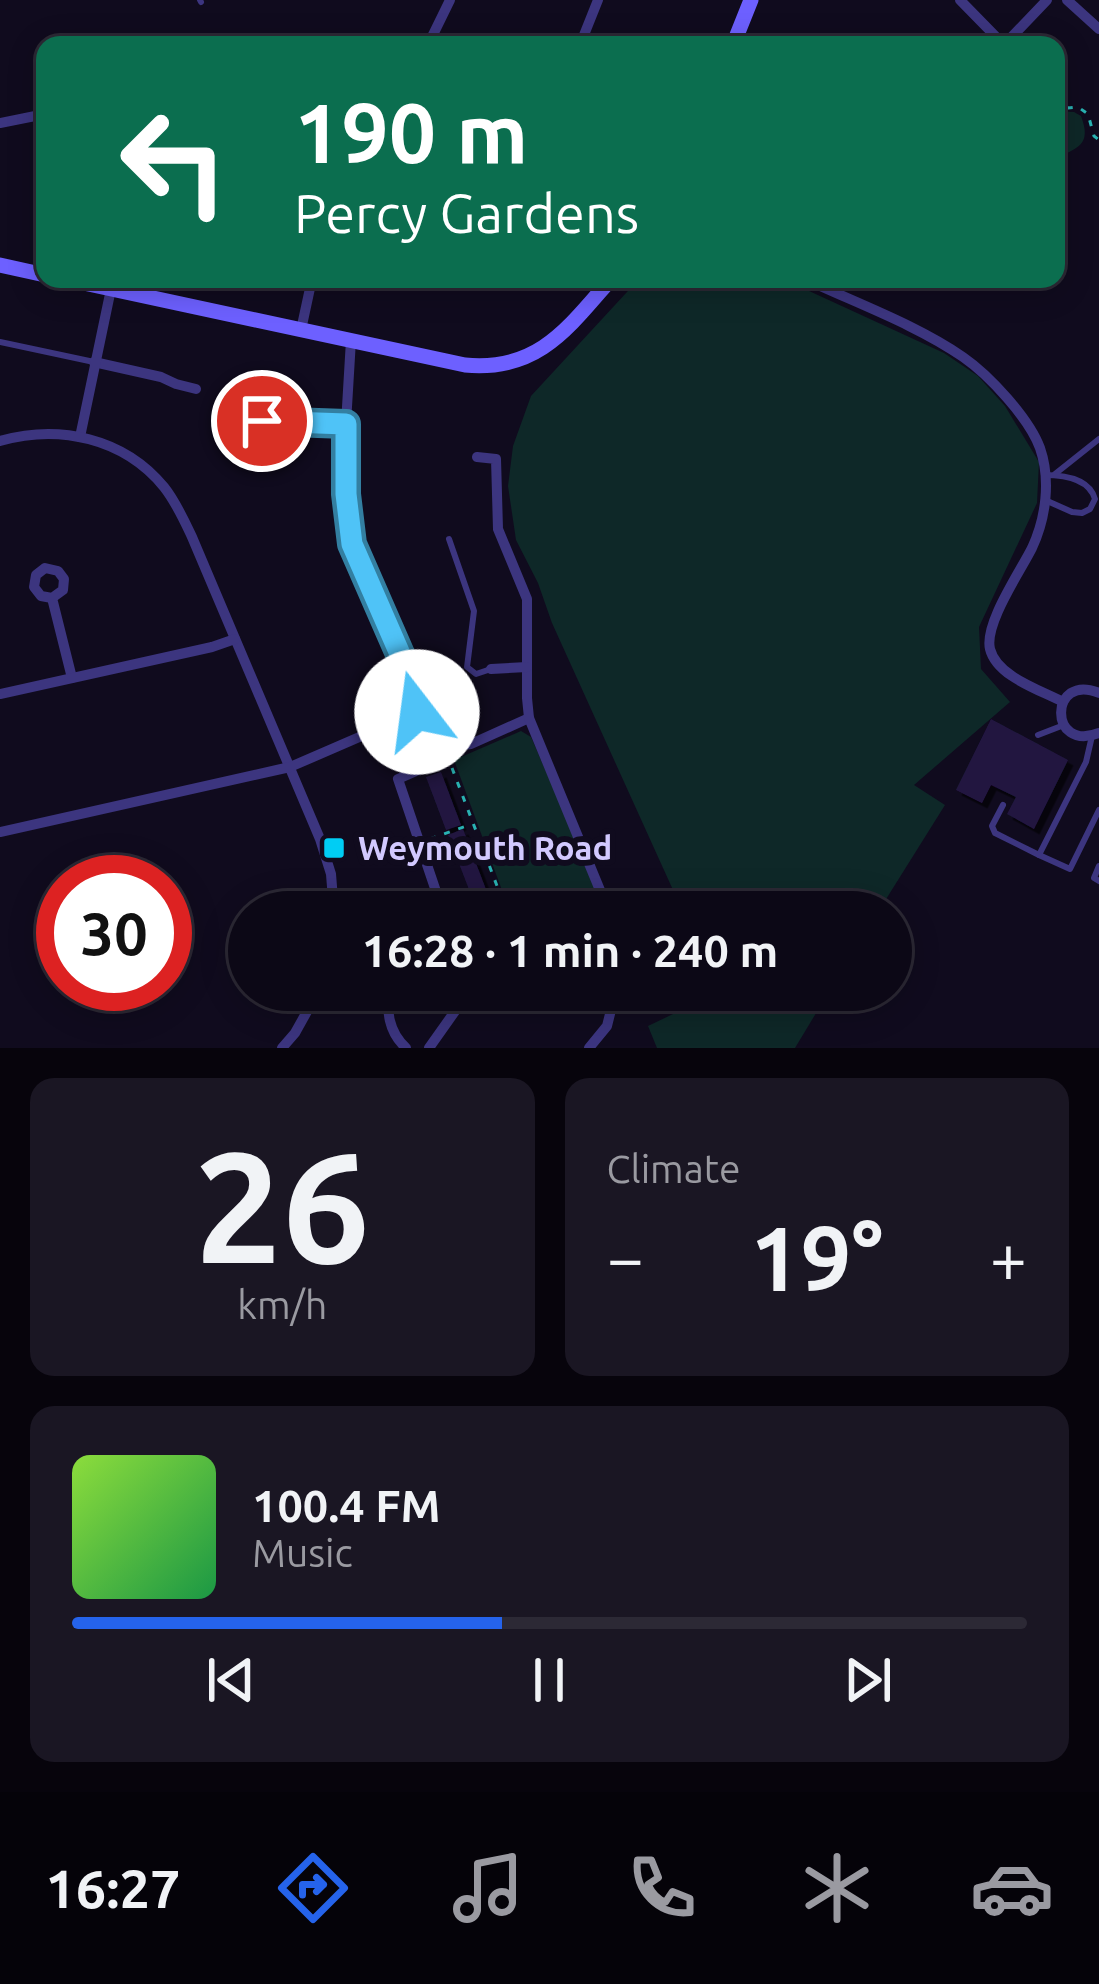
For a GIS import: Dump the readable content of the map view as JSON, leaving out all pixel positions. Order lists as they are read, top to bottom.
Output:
{
  "places": {
    "transit": ["Weymouth Road"]
  },
  "page": {
    "turn": ["190 m", "Percy Gardens"],
    "limit": "30",
    "trip": "16:28 · 1 min · 240 m",
    "tile": [
      ["26", "km/h"],
      "Climate"
    ],
    "heat": ["−", "19°", "+"],
    "song": ["100.4 FM", "Music"],
    "tabs": "16:27"
  }
}
